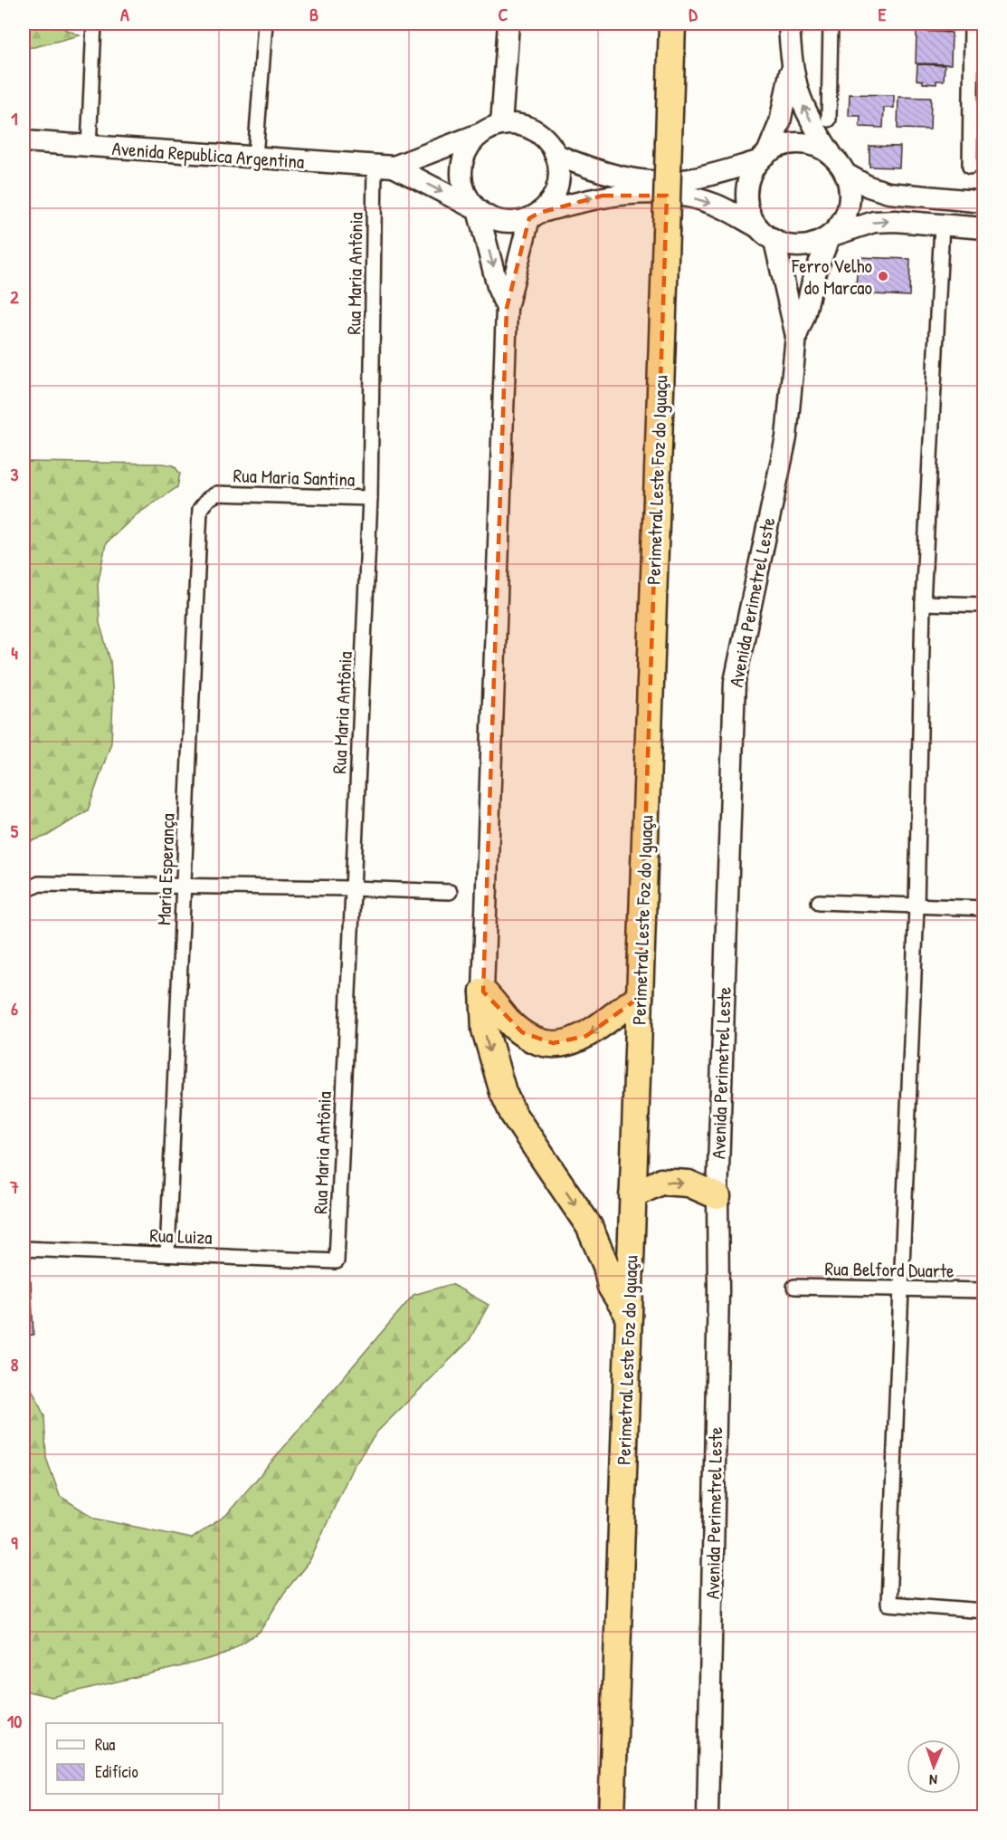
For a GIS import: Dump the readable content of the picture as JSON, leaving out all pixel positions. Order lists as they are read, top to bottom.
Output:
{
  "streets": {
    "highway": ["Perimetral Leste Foz do Iguaçu"],
    "street": [
      "Avenida Republica Argentina",
      "Rua Maria Antônia",
      "Rua Maria Santina",
      "Avenida Perimetrel Leste",
      "Maria Esperança",
      "Rua Luiza",
      "Rua Belford Duarte"
    ]
  },
  "crossings": [
    ["Avenida Republica Argentina", "Rua Maria Antônia"],
    ["Rua Maria Antônia", "Rua Maria Santina"],
    ["Rua Maria Antônia", "Rua Luiza"],
    ["Rua Maria Santina", "Maria Esperança"],
    ["Maria Esperança", "Rua Luiza"]
  ],
  "places": ["Ferro Velho do Marcao"],
  "legend": ["Rua", "Edifício"],
  "north": "bottom",
  "grid": {
    "columns": [
      "A",
      "B",
      "C",
      "D",
      "E"
    ],
    "rows": [
      "1",
      "2",
      "3",
      "4",
      "5",
      "6",
      "7",
      "8",
      "9",
      "10"
    ]
  }
}
